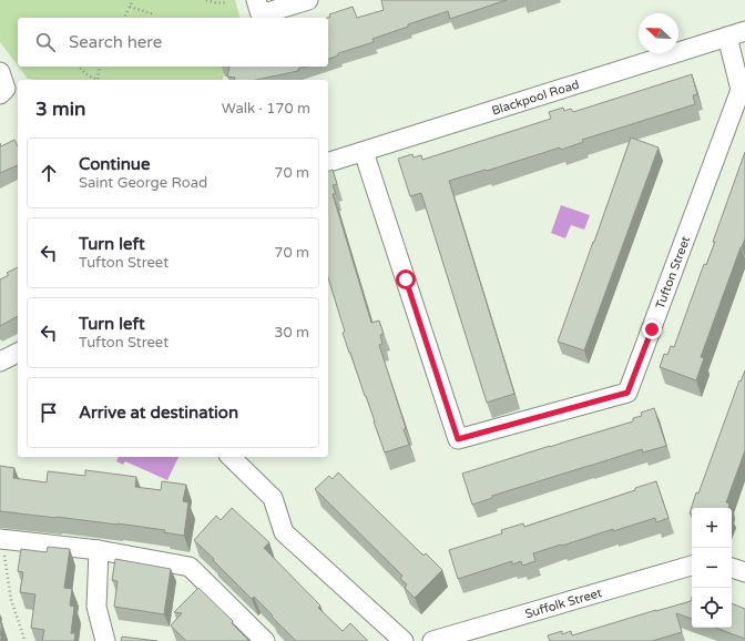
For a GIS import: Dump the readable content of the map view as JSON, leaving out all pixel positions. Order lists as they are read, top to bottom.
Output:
{
  "streets": {
    "street": ["Blackpool Road", "Tufton Street", "Suffolk Street"]
  },
  "crossings": [
    ["Blackpool Road", "Tufton Street"]
  ],
  "north": "top left",
  "page": {
    "search": "Search here",
    "heading": ["3 min", "Walk · 170 m"],
    "list": [
      ["Continue", "Saint George Road", "70 m"],
      ["Turn left", "Tufton Street", "70 m"],
      ["Turn left", "Tufton Street", "30 m"],
      "Arrive at destination"
    ],
    "map_buttons": ["+", "−"]
  }
}
